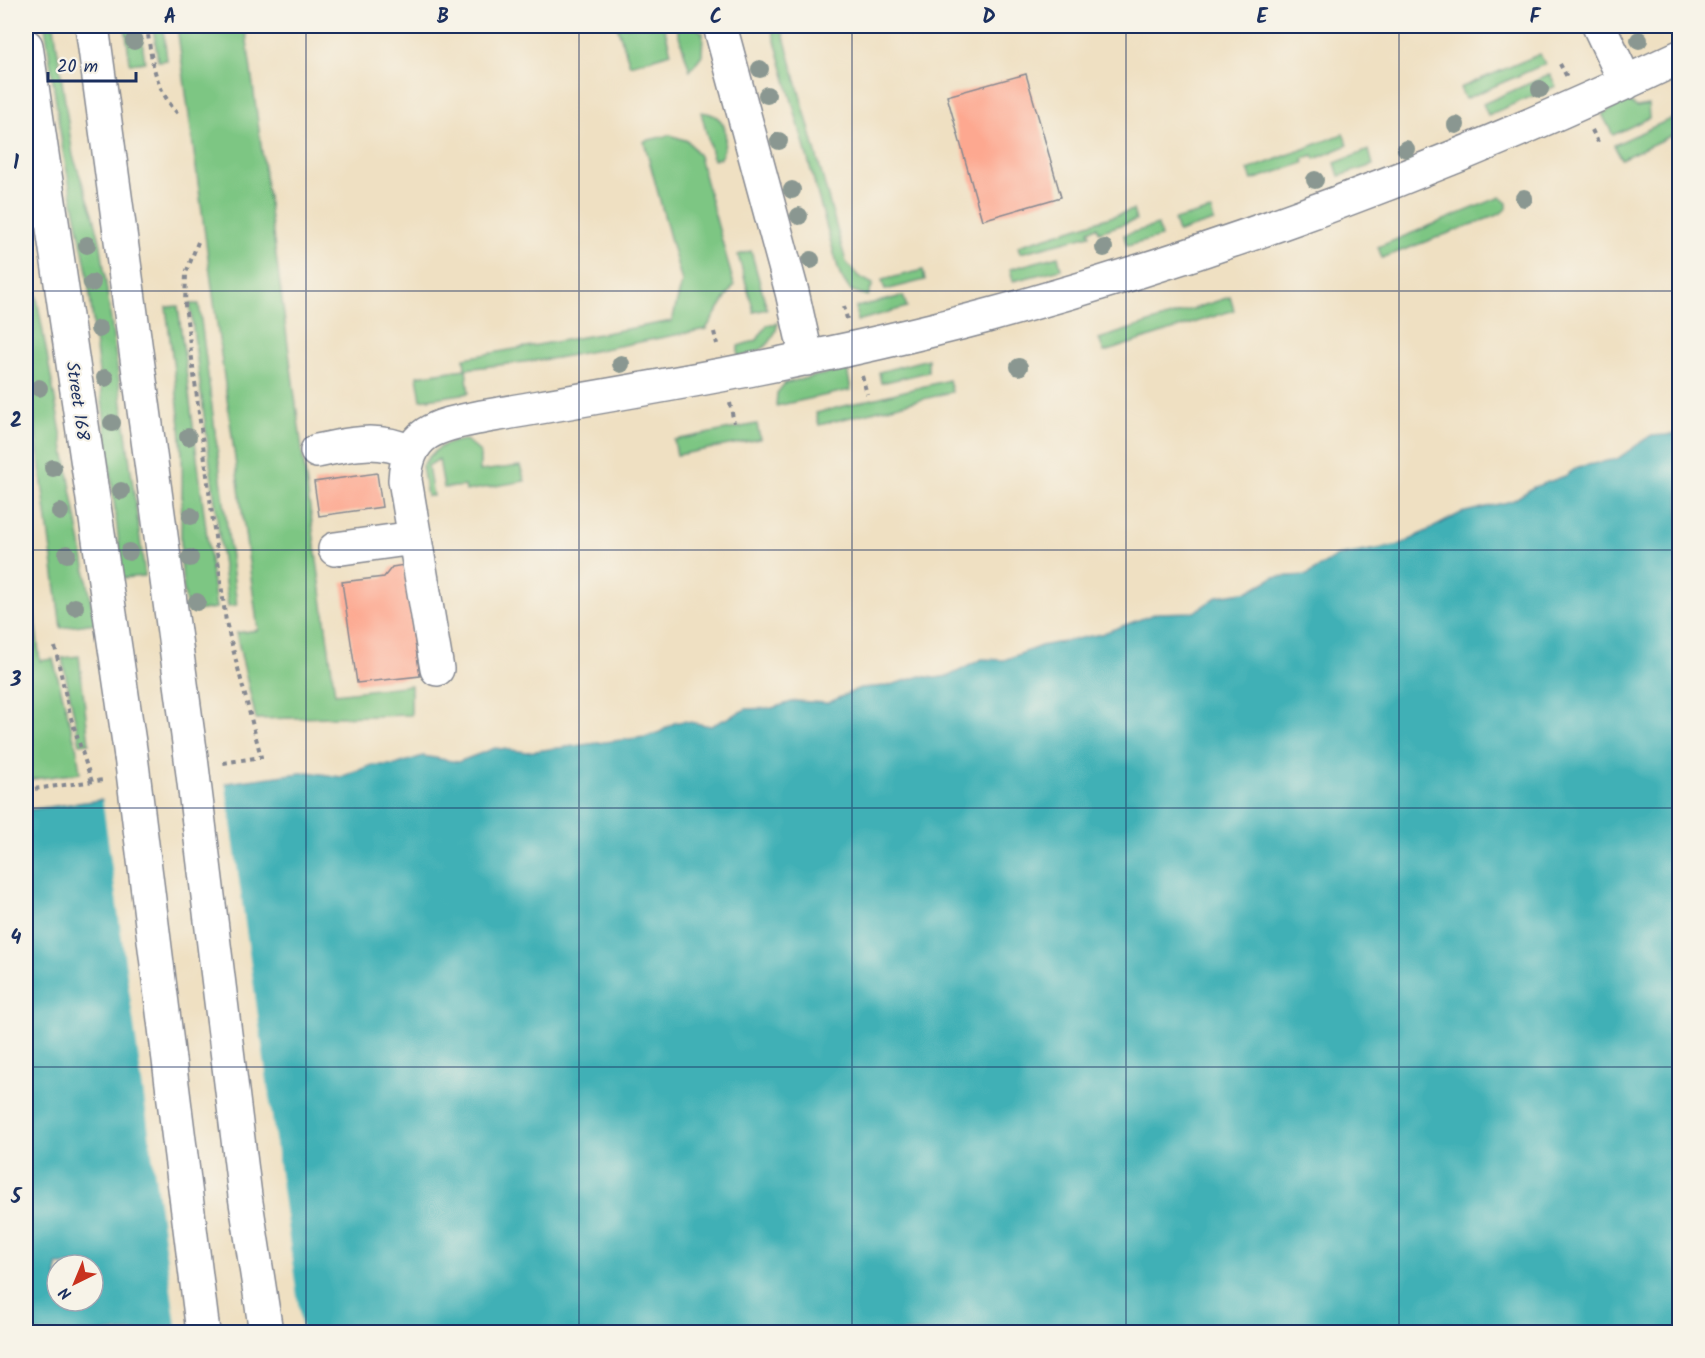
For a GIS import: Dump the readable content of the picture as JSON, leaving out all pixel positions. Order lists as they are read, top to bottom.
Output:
{
  "streets": {
    "street": ["Street 168"]
  },
  "scale_bar": "20 m",
  "north": "bottom left",
  "grid": {
    "columns": [
      "A",
      "B",
      "C",
      "D",
      "E",
      "F"
    ],
    "rows": [
      "1",
      "2",
      "3",
      "4",
      "5"
    ]
  }
}
